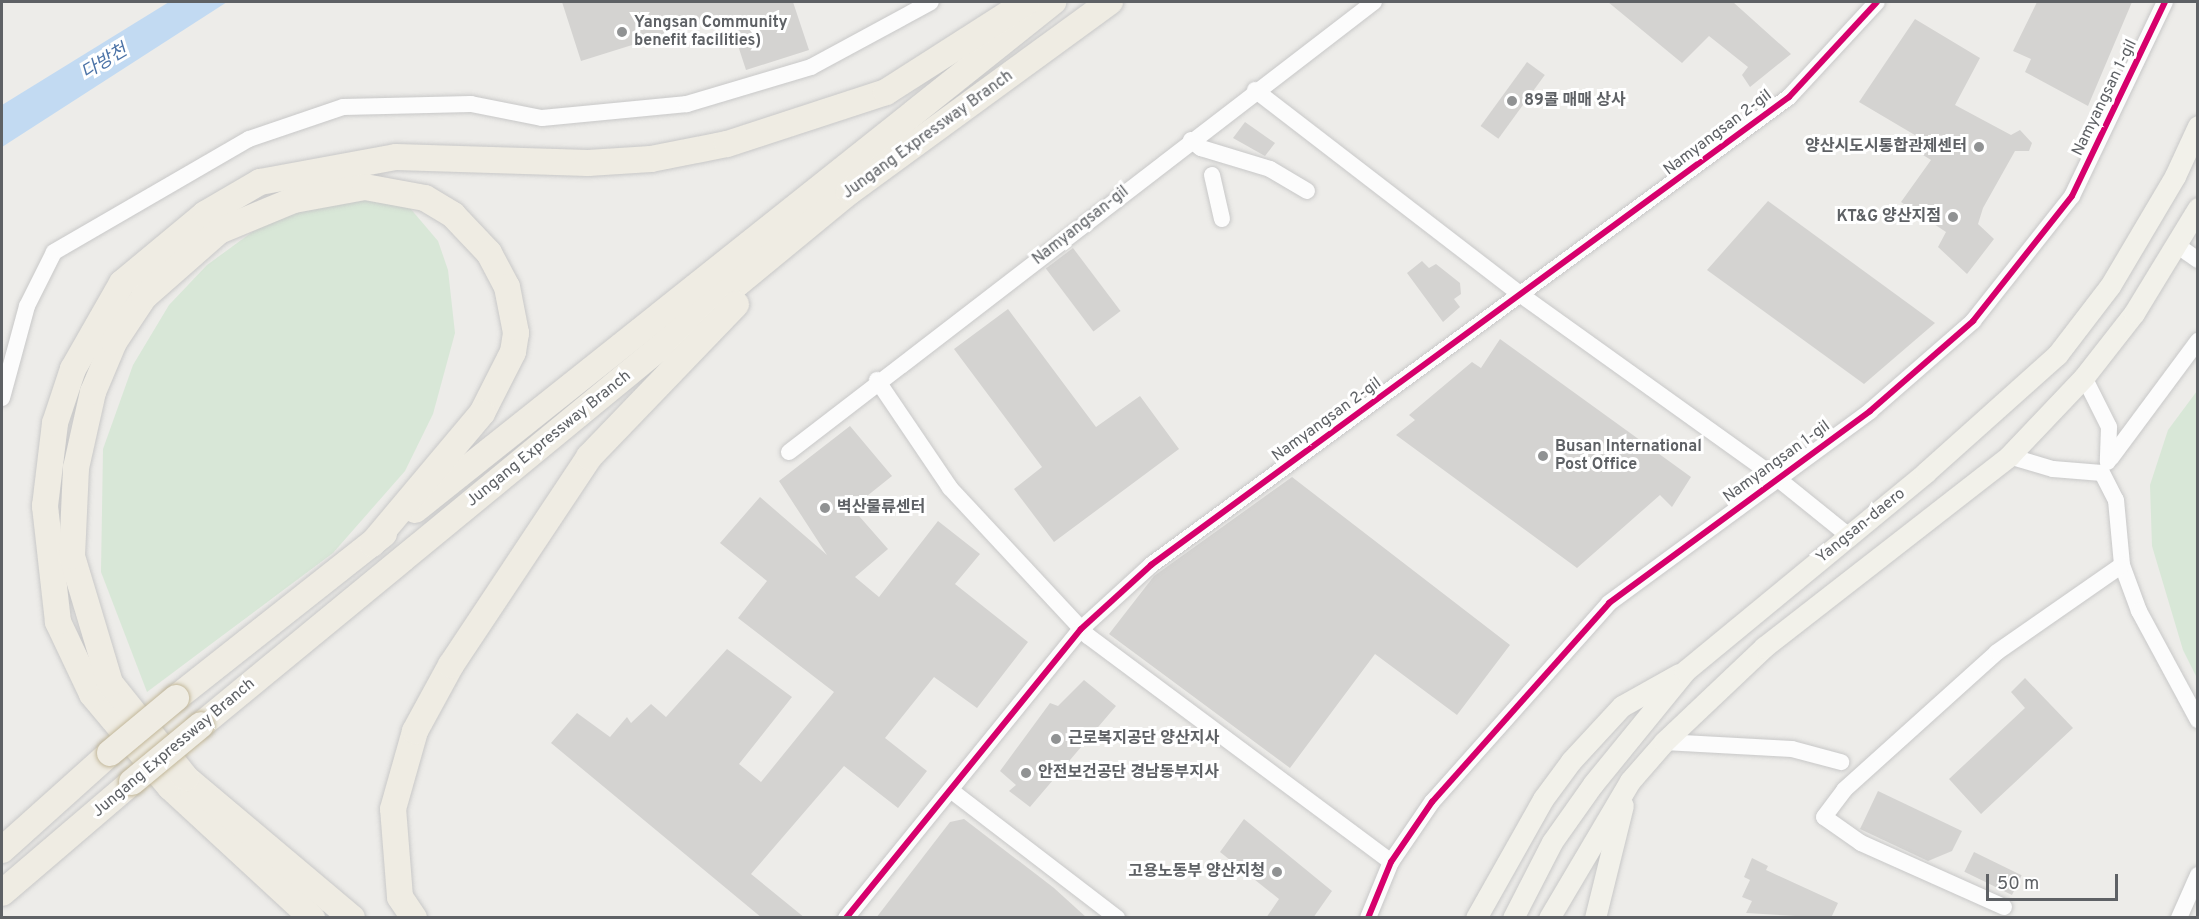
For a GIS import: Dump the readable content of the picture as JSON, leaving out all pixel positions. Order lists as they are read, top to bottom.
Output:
{
  "streets": {
    "highway": ["Jungang Expressway Branch"],
    "main road": ["Yangsan-daero"],
    "street": ["Namyangsan 1-gil", "Namyangsan 2-gil", "Namyangsan-gil"]
  },
  "water": ["다방천"],
  "places": [
    "Yangsan Community benefit facilities)",
    "89콜 매매 상사",
    "양산시도시통합관제센터",
    "KT&G 양산지점",
    "Busan International Post Office",
    "벽산물류센터",
    "근로복지공단 양산지사",
    "안전보건공단 경남동부지사",
    "고용노동부 양산지청"
  ],
  "scale_bar": "50 m"
}
